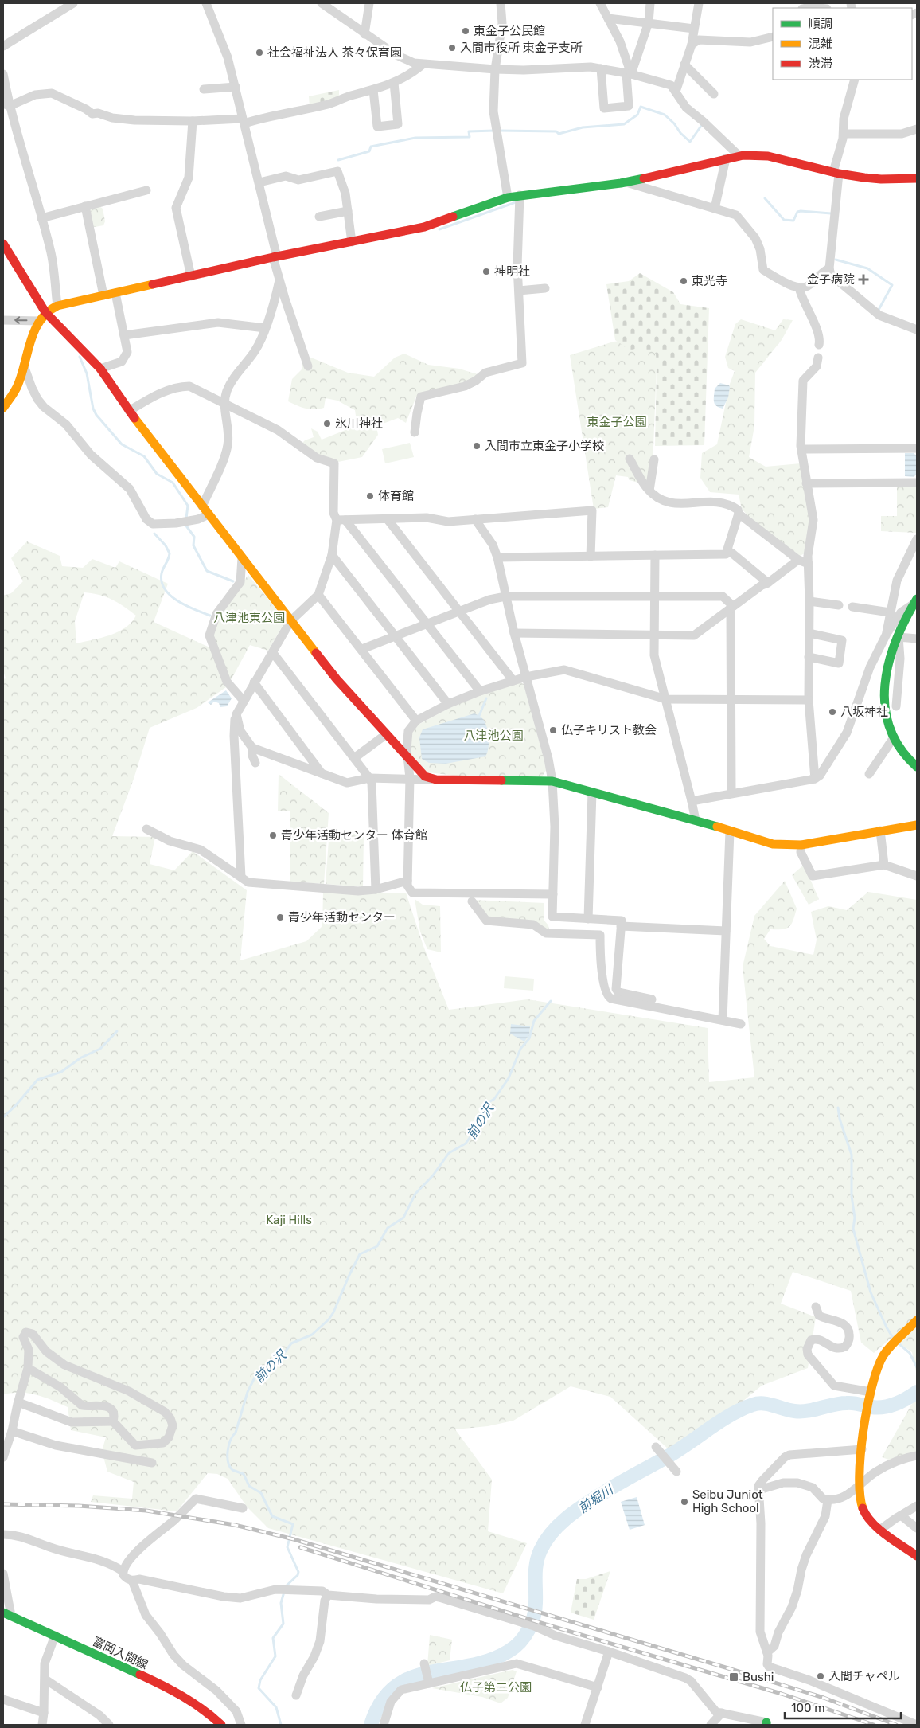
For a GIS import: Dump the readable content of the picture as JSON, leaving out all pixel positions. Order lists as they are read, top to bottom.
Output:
{
  "streets": {
    "street": ["富岡入間線"]
  },
  "water": ["前の沢", "前堀川"],
  "parks": [
    "東金子公園",
    "八津池東公園",
    "八津池公園",
    "Kaji Hills",
    "仏子第二公園"
  ],
  "places": {
    "other": [
      "東金子公民館",
      "入間市役所 東金子支所",
      "社会福祉法人 茶々保育園",
      "神明社",
      "東光寺",
      "氷川神社",
      "入間市立東金子小学校",
      "体育館",
      "八坂神社",
      "仏子キリスト教会",
      "青少年活動センター 体育館",
      "青少年活動センター",
      "Seibu Juniot High School",
      "入間チャペル"
    ],
    "health": ["金子病院"],
    "transit": ["Bushi"]
  },
  "legend": ["順調", "混雑", "渋滞"],
  "scale_bar": "100 m"
}
